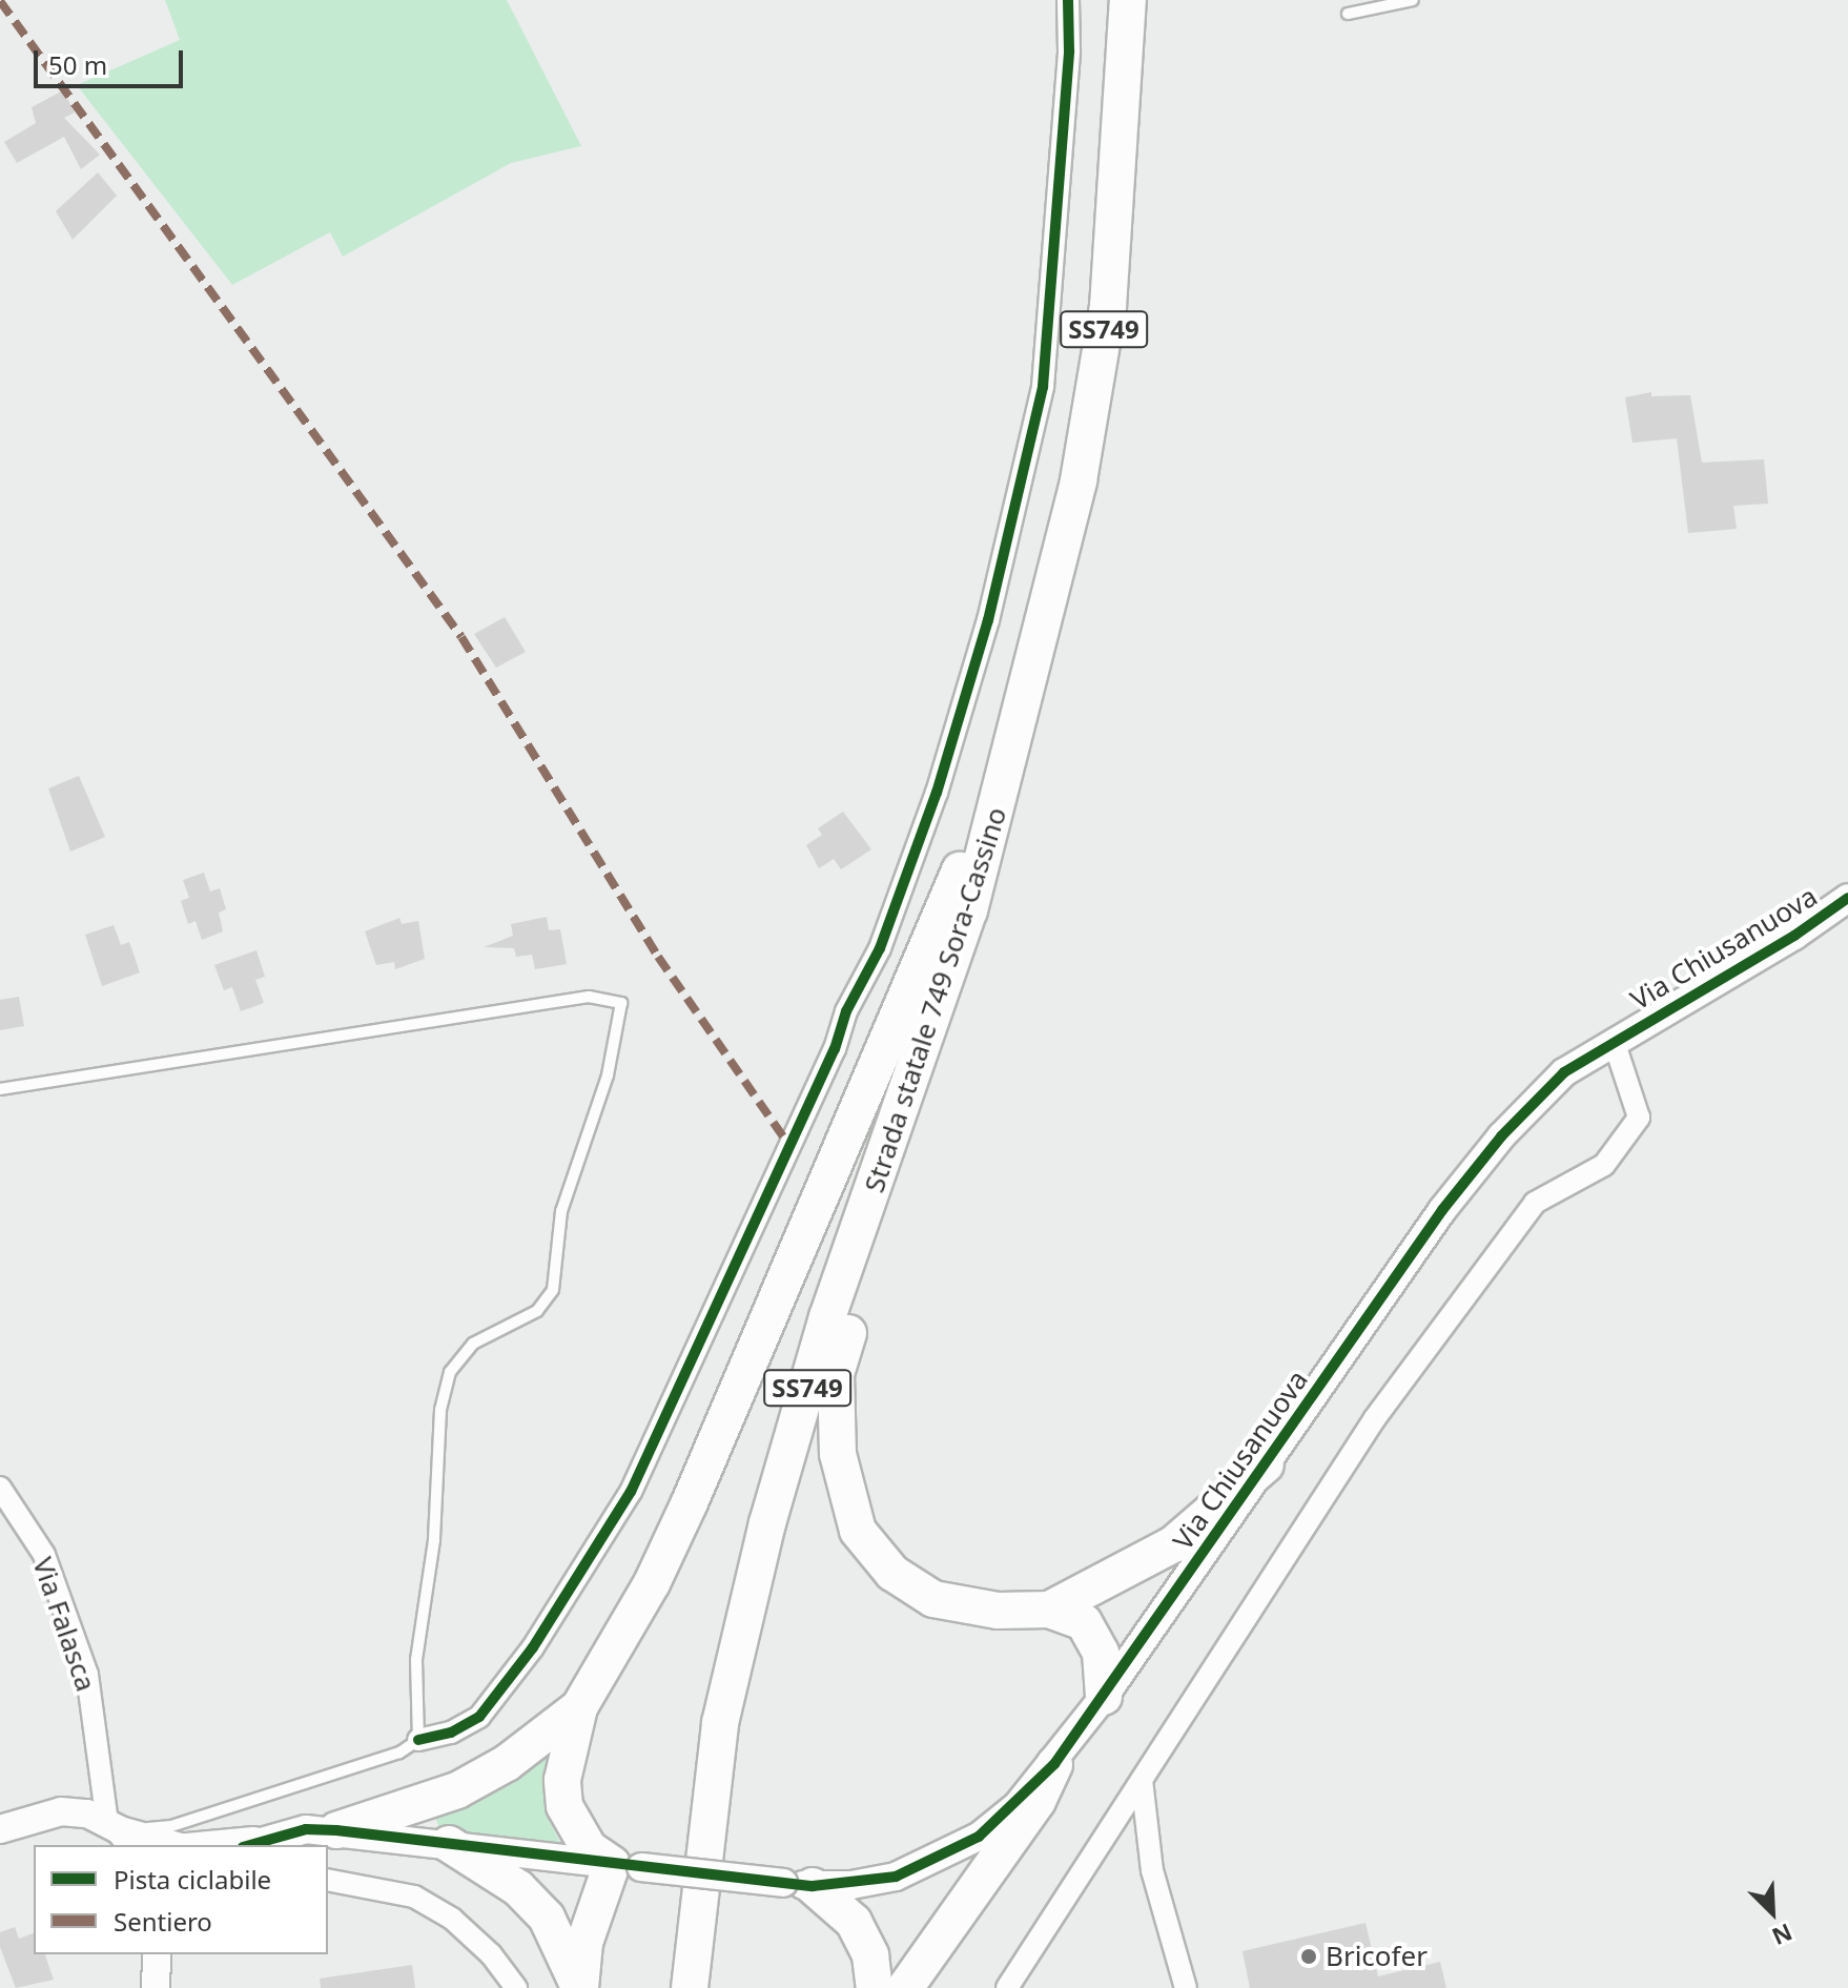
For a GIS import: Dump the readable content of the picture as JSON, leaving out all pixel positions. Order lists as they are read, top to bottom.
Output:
{
  "streets": {
    "highway": ["SS749", "Strada statale 749 Sora-Cassino"],
    "street": ["Via Chiusanuova", "Via Falasca"]
  },
  "places": ["Bricofer"],
  "legend": ["Pista ciclabile", "Sentiero"],
  "scale_bar": "50 m",
  "north": "bottom right"
}
